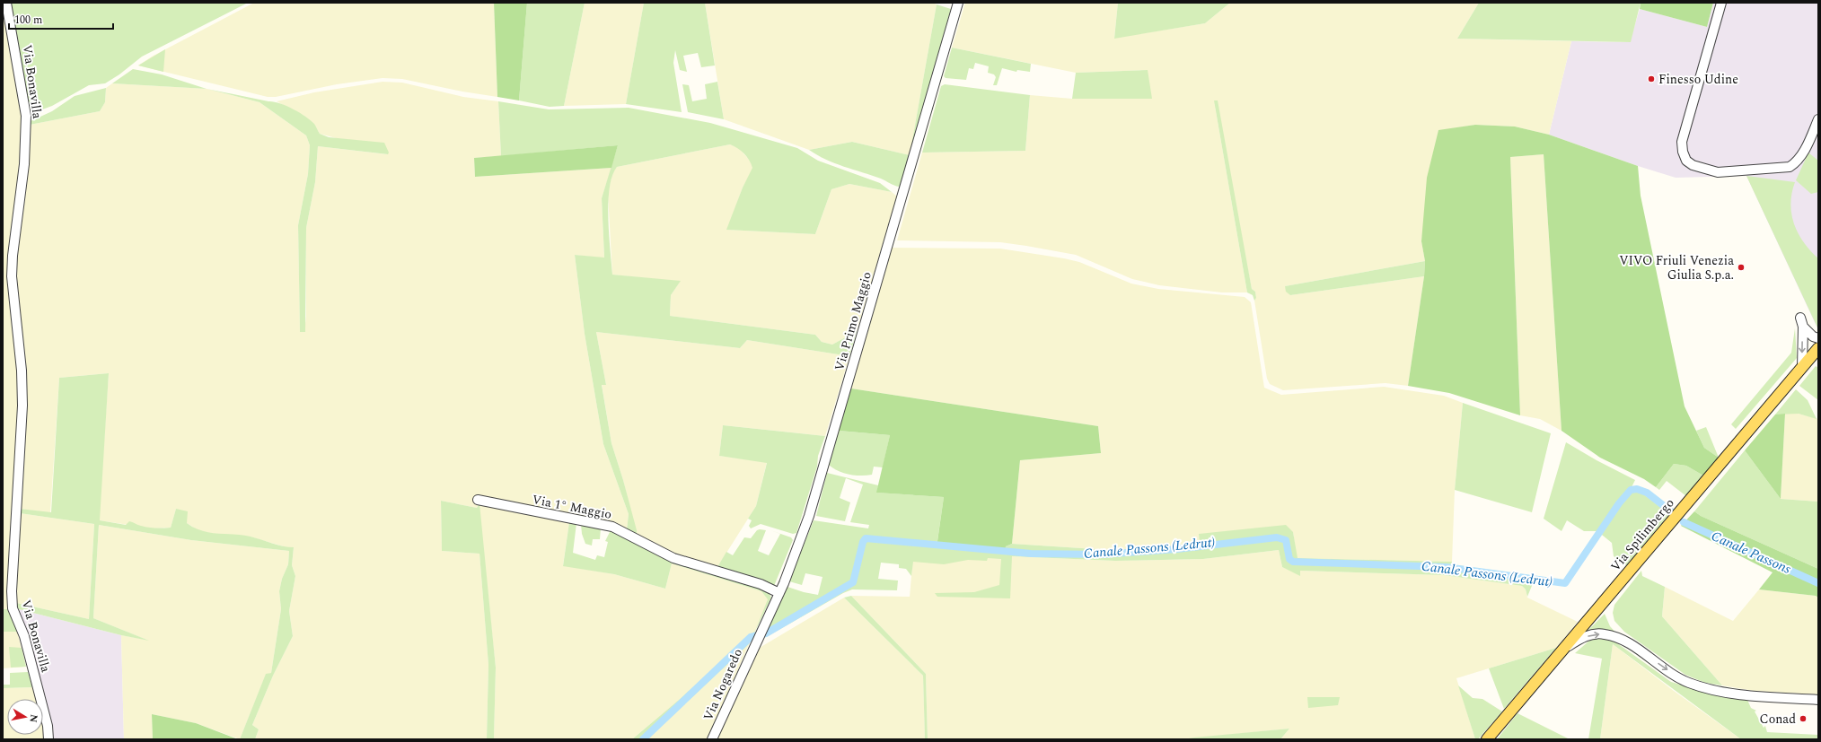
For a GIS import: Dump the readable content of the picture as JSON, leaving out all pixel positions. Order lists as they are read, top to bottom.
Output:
{
  "streets": {
    "main road": ["Via Spilimbergo"],
    "street": [
      "Via Bonavilla",
      "Via Primo Maggio",
      "Via 1° Maggio",
      "Via Nogaredo"
    ]
  },
  "crossings": [
    ["Via Primo Maggio", "Via 1° Maggio"],
    ["Via Primo Maggio", "Via Nogaredo"]
  ],
  "water": ["Canale Passons (Ledrut)", "Canale Passons"],
  "places": ["Finesso Udine", "VIVO Friuli Venezia Giulia S.p.a.", "Conad"],
  "scale_bar": "100 m",
  "north": "right"
}
